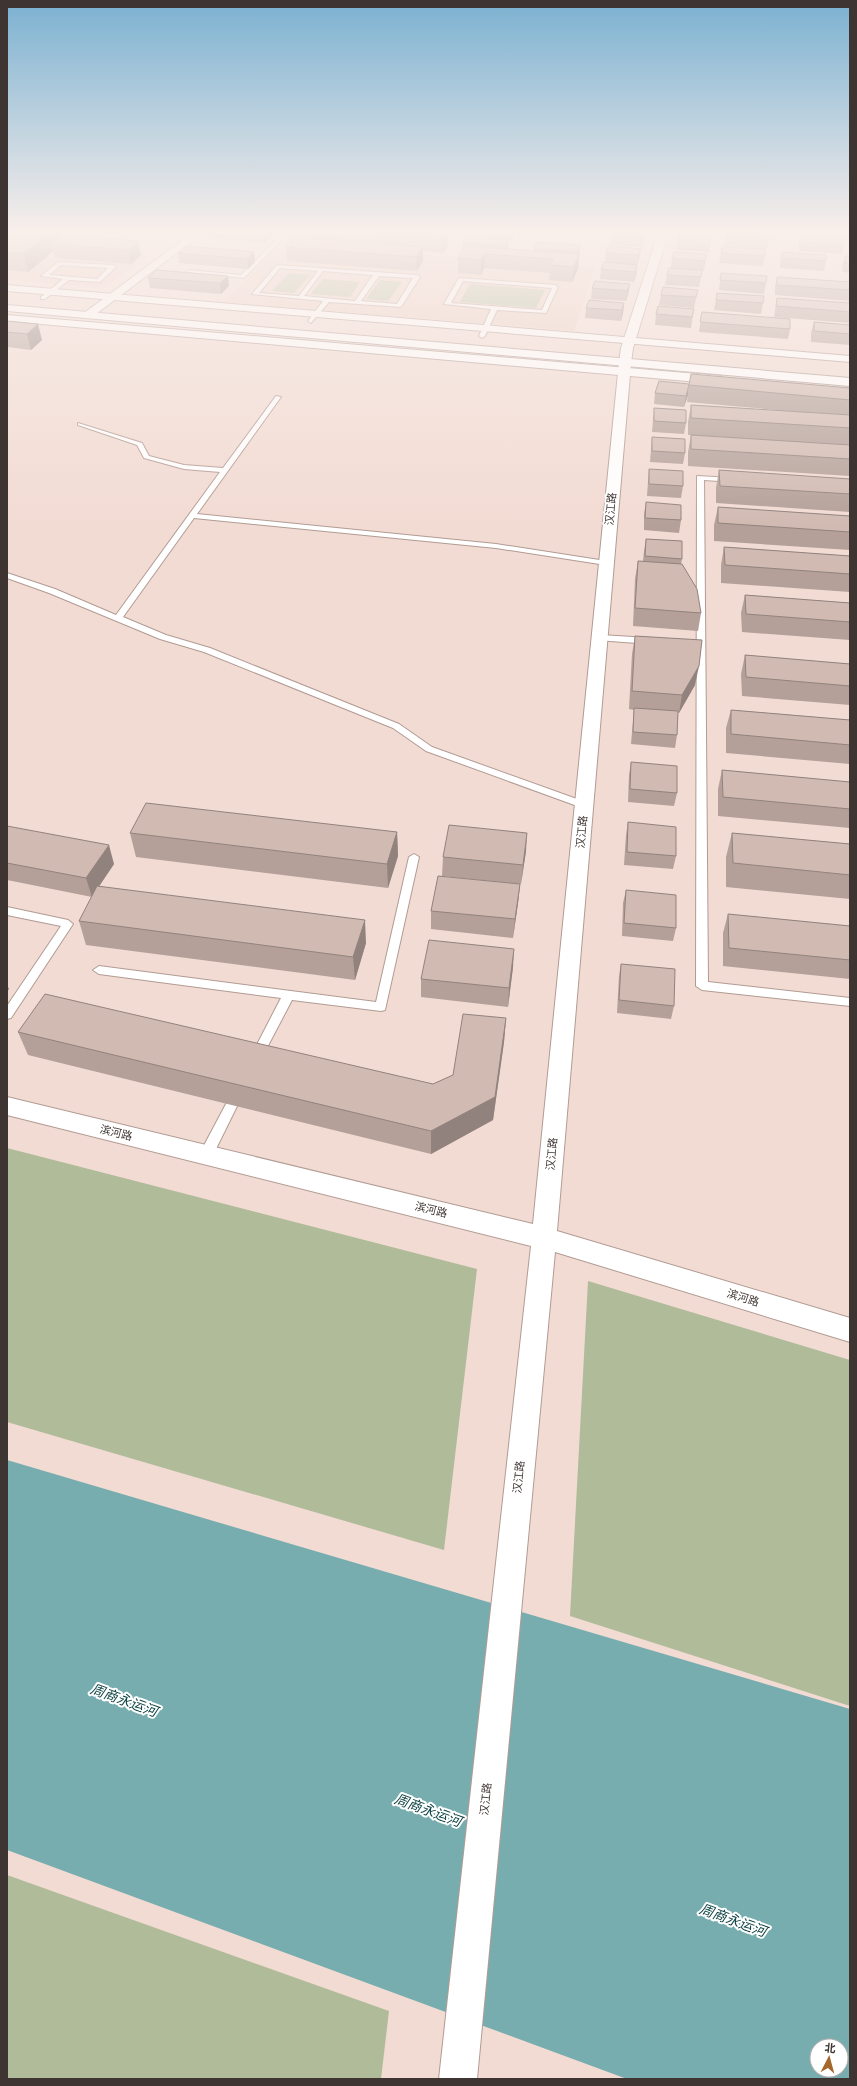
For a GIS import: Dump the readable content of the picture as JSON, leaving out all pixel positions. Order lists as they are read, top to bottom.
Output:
{
  "streets": {
    "main road": ["汉江路", "滨河路"]
  },
  "crossings": [
    ["汉江路", "滨河路"]
  ],
  "water": ["周商永运河"],
  "north": "top"
}
